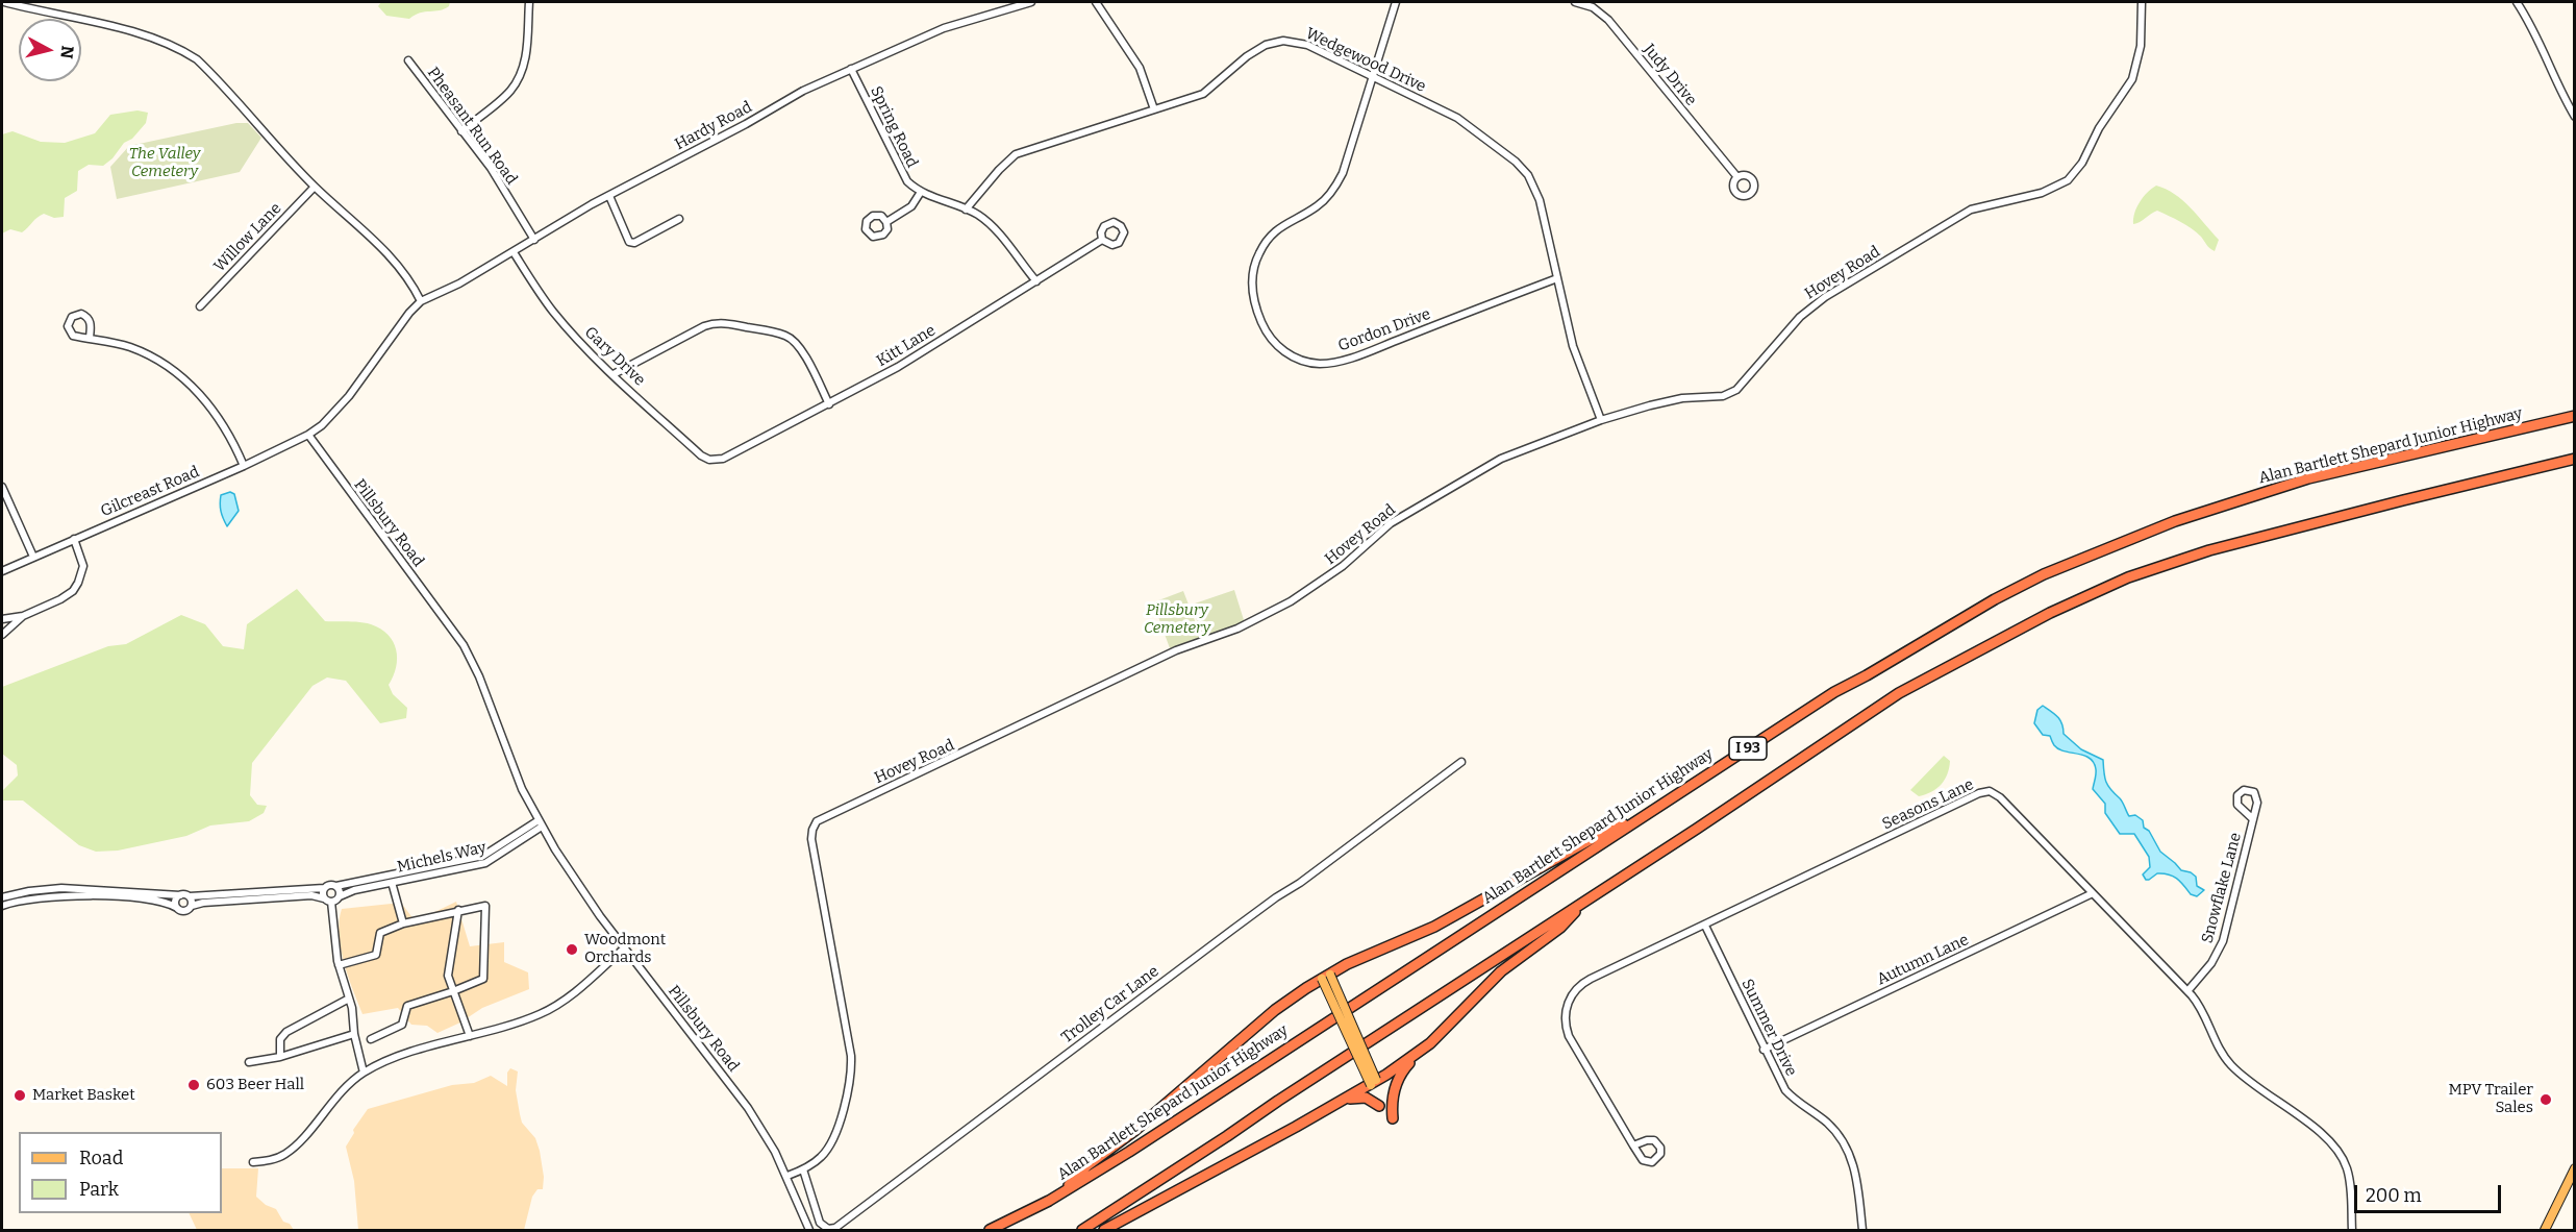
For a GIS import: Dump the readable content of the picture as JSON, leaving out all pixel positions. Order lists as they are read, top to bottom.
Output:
{
  "streets": {
    "highway": ["Alan Bartlett Shepard Junior Highway", "I 93"],
    "street": [
      "Wedgewood Drive",
      "Judy Drive",
      "Pheasant Run Road",
      "Hardy Road",
      "Spring Road",
      "Willow Lane",
      "Hovey Road",
      "Gordon Drive",
      "Kitt Lane",
      "Gary Drive",
      "Gilcreast Road",
      "Pillsbury Road",
      "Seasons Lane",
      "Michels Way",
      "Snowflake Lane",
      "Autumn Lane",
      "Trolley Car Lane",
      "Summer Drive"
    ]
  },
  "crossings": [
    ["Wedgewood Drive", "Spring Road"],
    ["Wedgewood Drive", "Hovey Road"],
    ["Wedgewood Drive", "Gordon Drive"],
    ["Pheasant Run Road", "Hardy Road"],
    ["Hardy Road", "Spring Road"],
    ["Hardy Road", "Gary Drive"],
    ["Spring Road", "Kitt Lane"],
    ["Hovey Road", "Pillsbury Road"],
    ["Hovey Road", "Trolley Car Lane"],
    ["Kitt Lane", "Gary Drive"],
    ["Gilcreast Road", "Pillsbury Road"],
    ["Pillsbury Road", "Michels Way"],
    ["Seasons Lane", "Snowflake Lane"],
    ["Seasons Lane", "Autumn Lane"],
    ["Seasons Lane", "Summer Drive"],
    ["Autumn Lane", "Summer Drive"]
  ],
  "parks": ["The Valley Cemetery", "Pillsbury Cemetery"],
  "places": [
    "Woodmont Orchards",
    "603 Beer Hall",
    "Market Basket",
    "MPV Trailer Sales"
  ],
  "legend": ["Road", "Park"],
  "scale_bar": "200 m",
  "north": "right"
}
